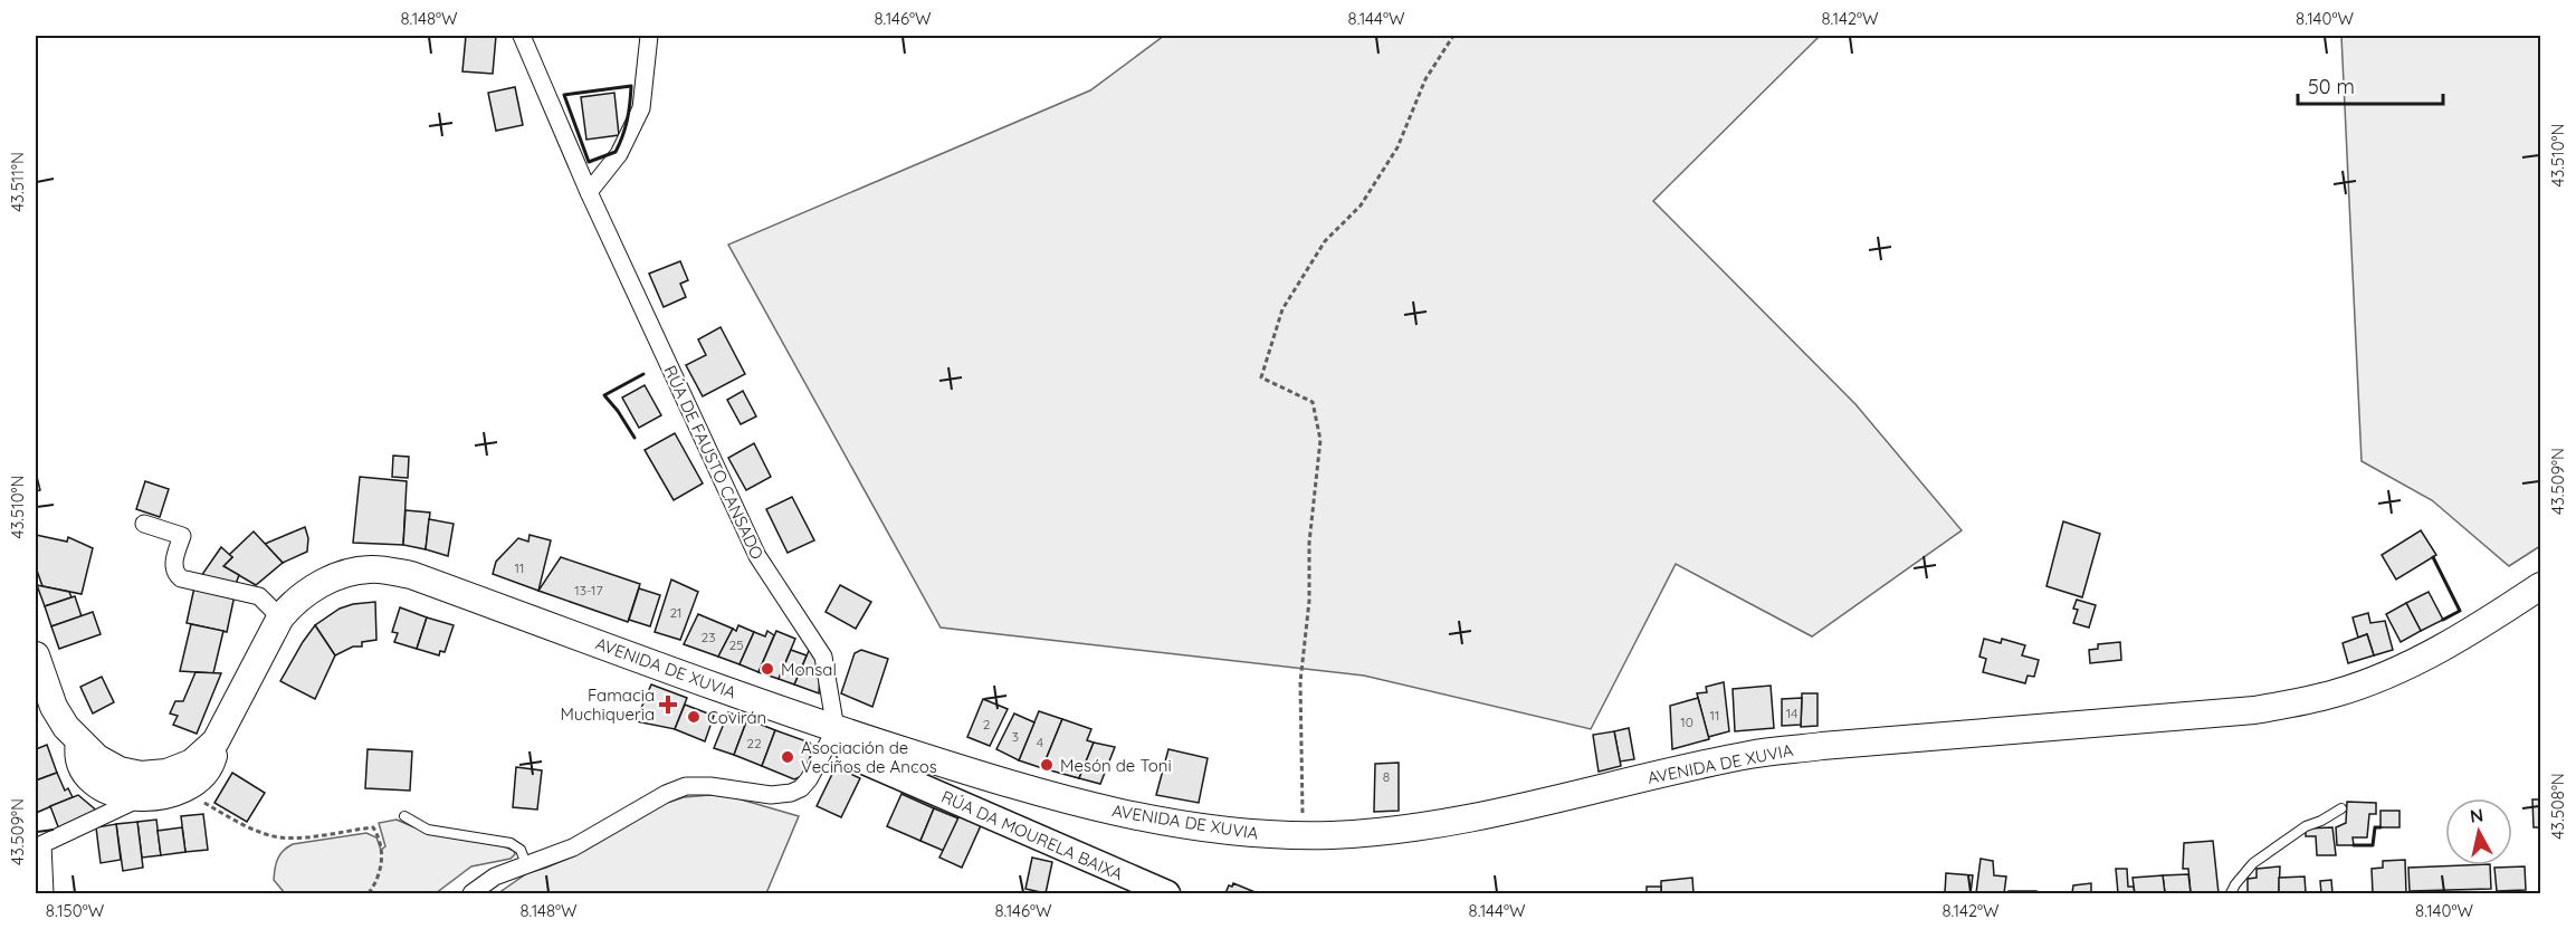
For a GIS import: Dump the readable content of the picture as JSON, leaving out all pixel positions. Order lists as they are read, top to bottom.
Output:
{
  "streets": {
    "main road": ["AVENIDA DE XUVIA"],
    "street": ["RÚA DE FAUSTO CANSADO", "RÚA DA MOURELA BAIXA"]
  },
  "crossings": [
    ["RÚA DE FAUSTO CANSADO", "AVENIDA DE XUVIA"],
    ["RÚA DE FAUSTO CANSADO", "RÚA DA MOURELA BAIXA"],
    ["AVENIDA DE XUVIA", "RÚA DA MOURELA BAIXA"]
  ],
  "places": {
    "other": [
      "Monsal",
      "Covirán",
      "Asociación de Veciños de Ancos",
      "Mesón de Toni"
    ],
    "health": ["Famacia Muchiqueria"]
  },
  "house_numbers": [
    "11",
    "13-17",
    "21",
    "23",
    "25",
    "14",
    "11",
    "10",
    "2",
    "3",
    "4",
    "22",
    "8"
  ],
  "scale_bar": "50 m",
  "north": "top",
  "coordinates": [
    "8.148°W",
    "8.146°W",
    "8.144°W",
    "8.142°W",
    "8.140°W",
    "43.510°N",
    "43.511°N",
    "43.509°N",
    "43.508°N",
    "8.150°W"
  ]
}
